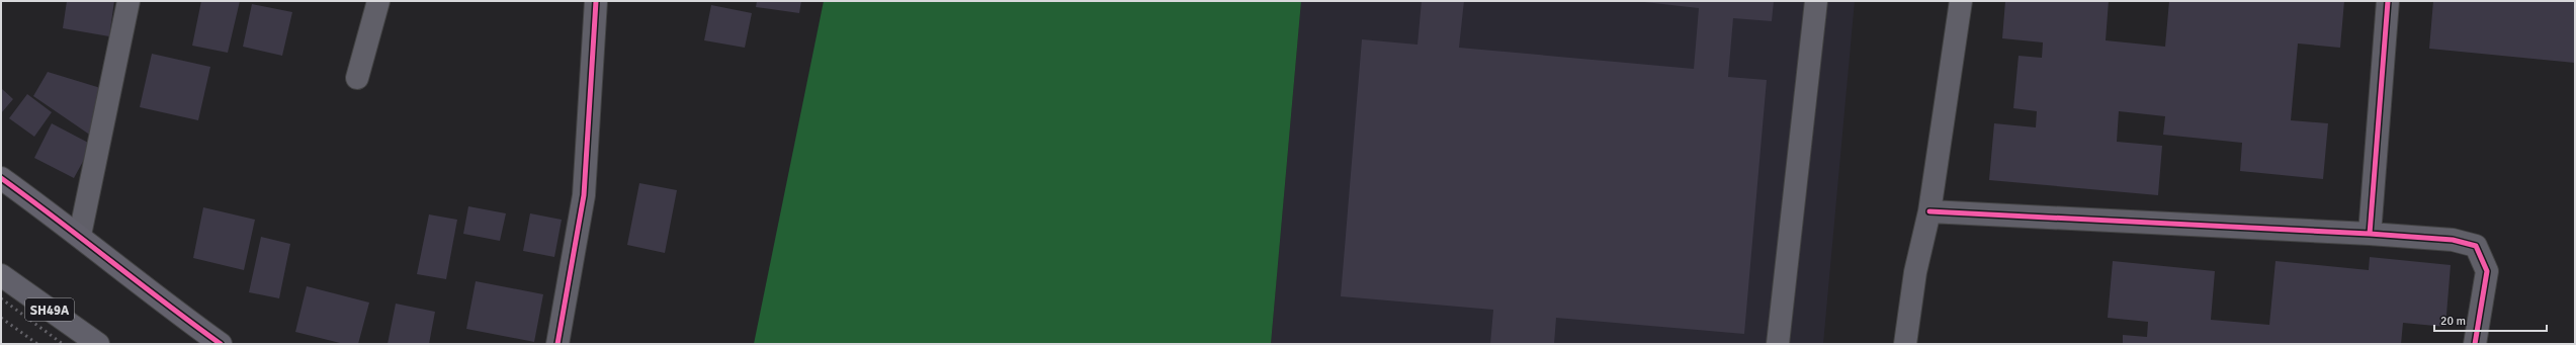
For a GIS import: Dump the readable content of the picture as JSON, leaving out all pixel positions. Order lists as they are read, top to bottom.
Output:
{
  "streets": {
    "main road": ["SH49A"]
  },
  "scale_bar": "20 m"
}
